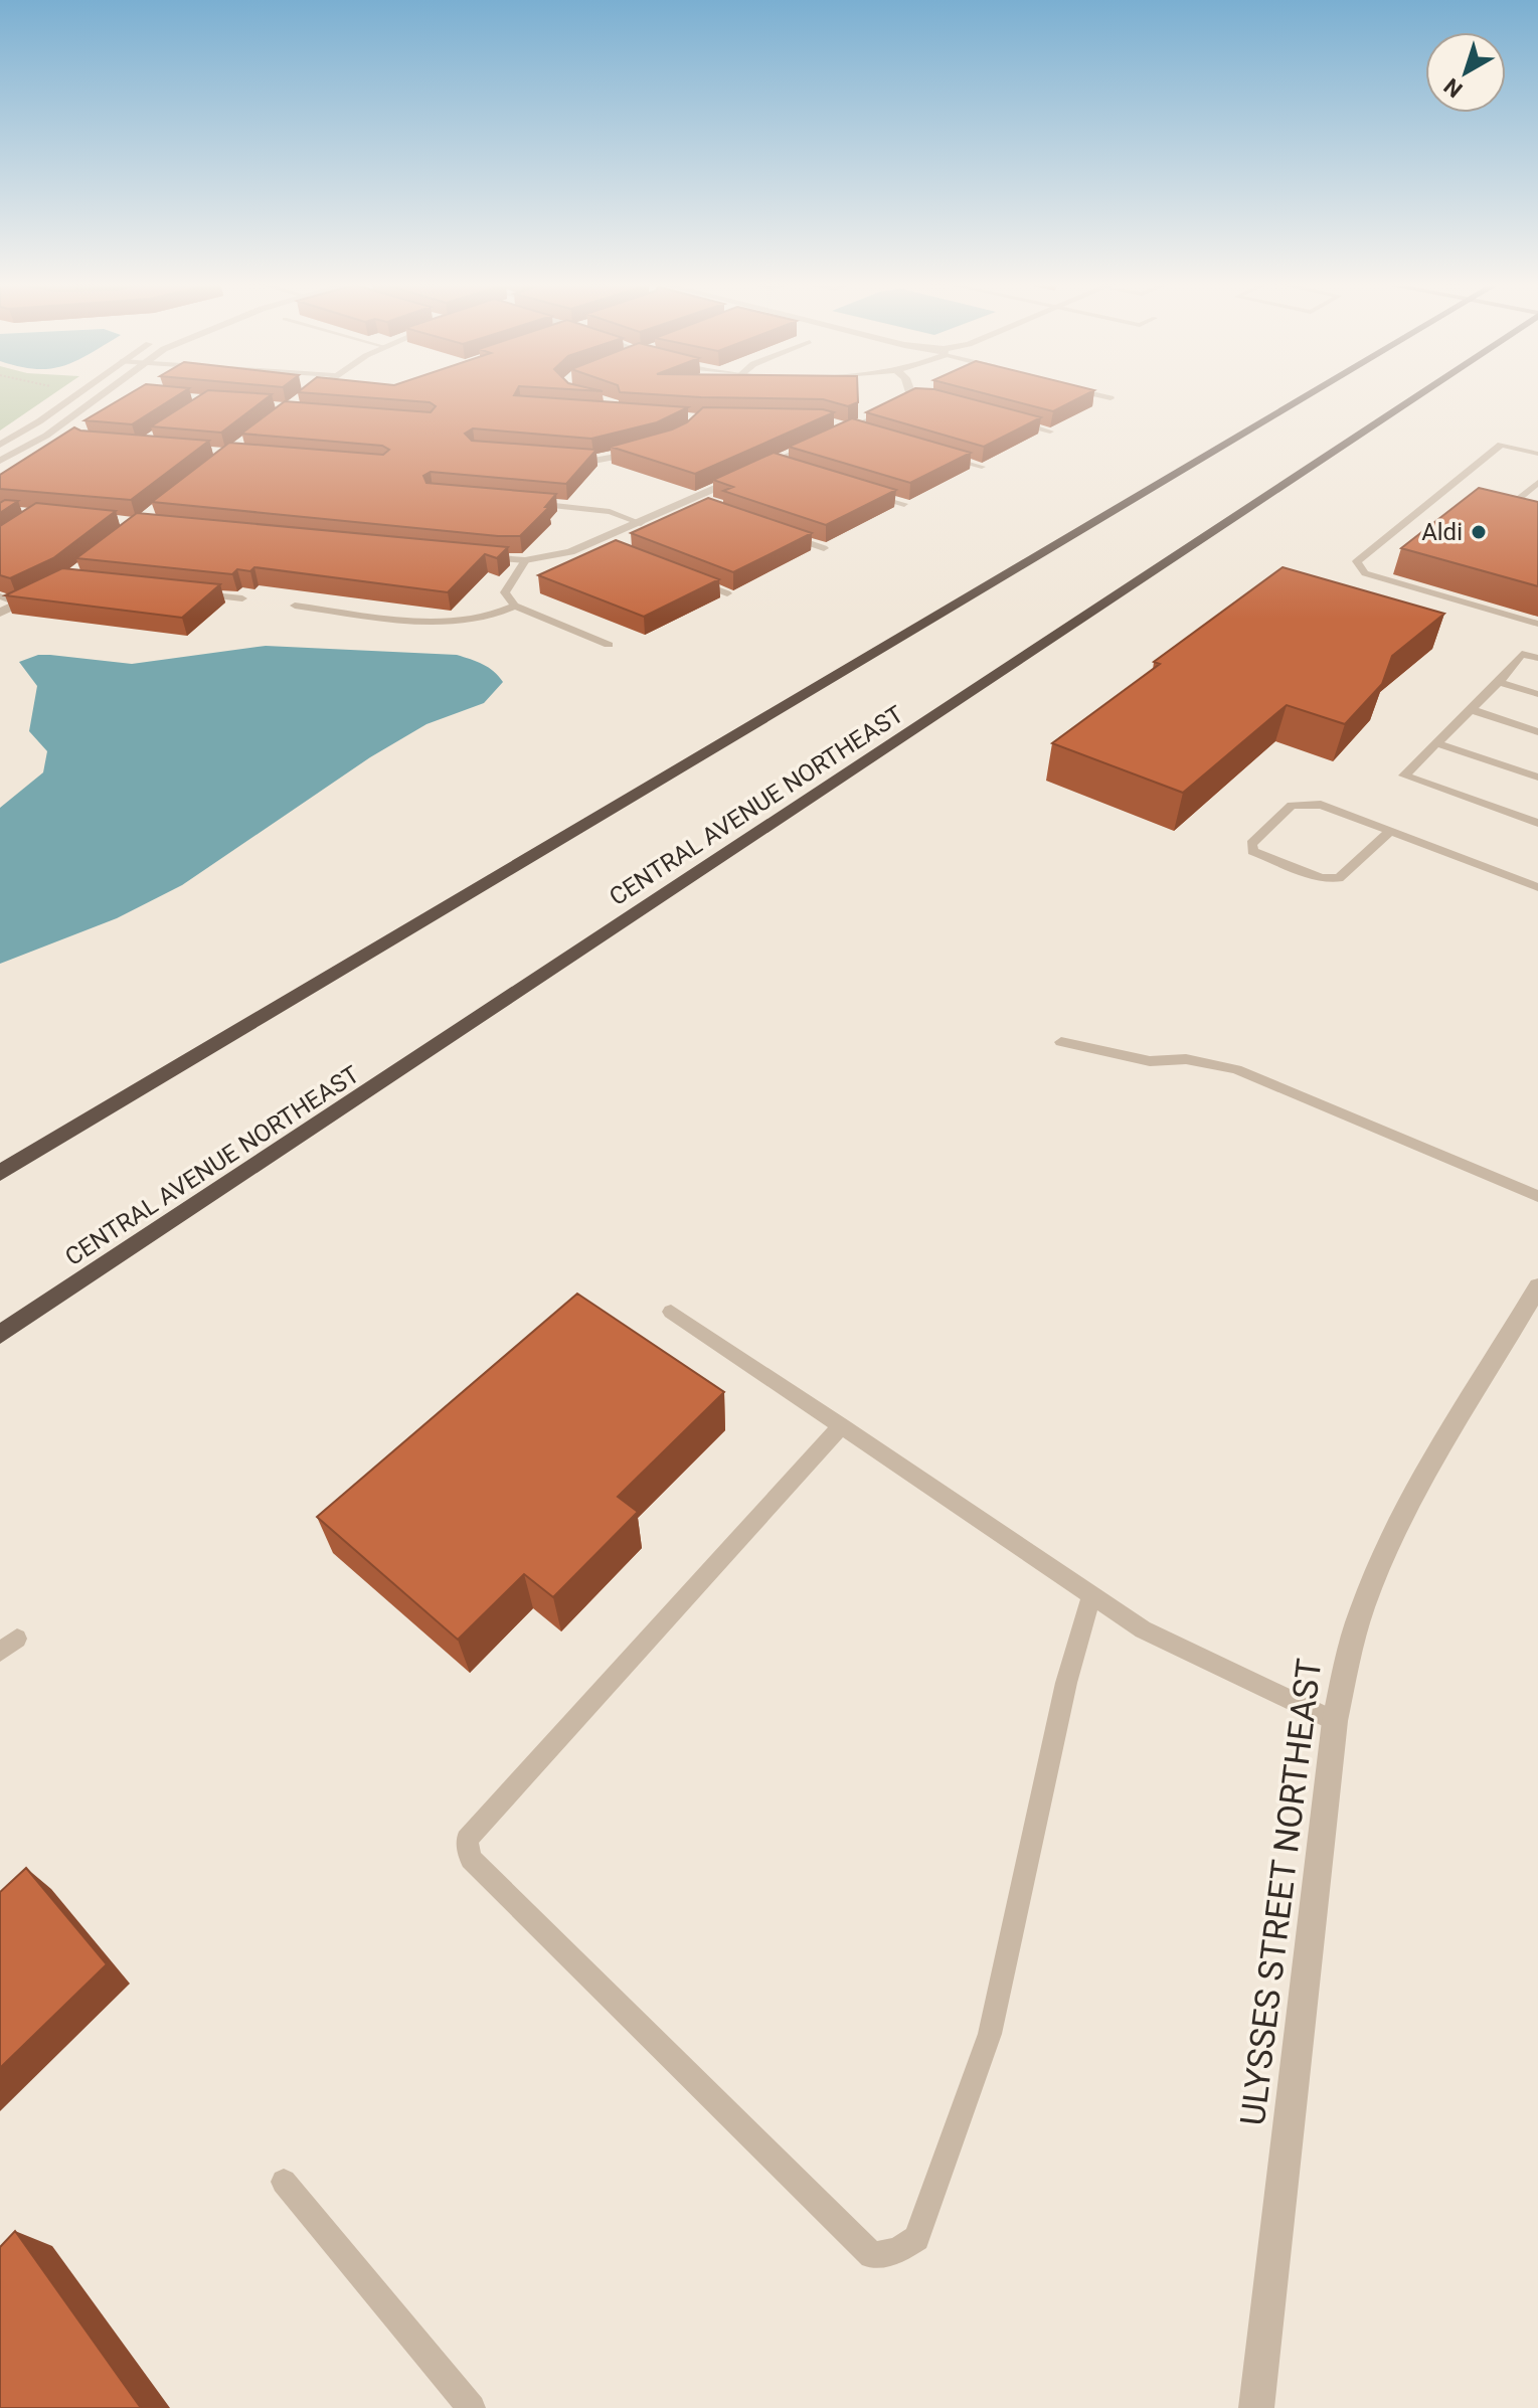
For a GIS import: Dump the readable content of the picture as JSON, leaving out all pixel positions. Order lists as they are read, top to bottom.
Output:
{
  "streets": {
    "highway": ["CENTRAL AVENUE NORTHEAST"],
    "street": ["ULYSSES STREET NORTHEAST"]
  },
  "places": ["Aldi"],
  "north": "bottom left"
}
